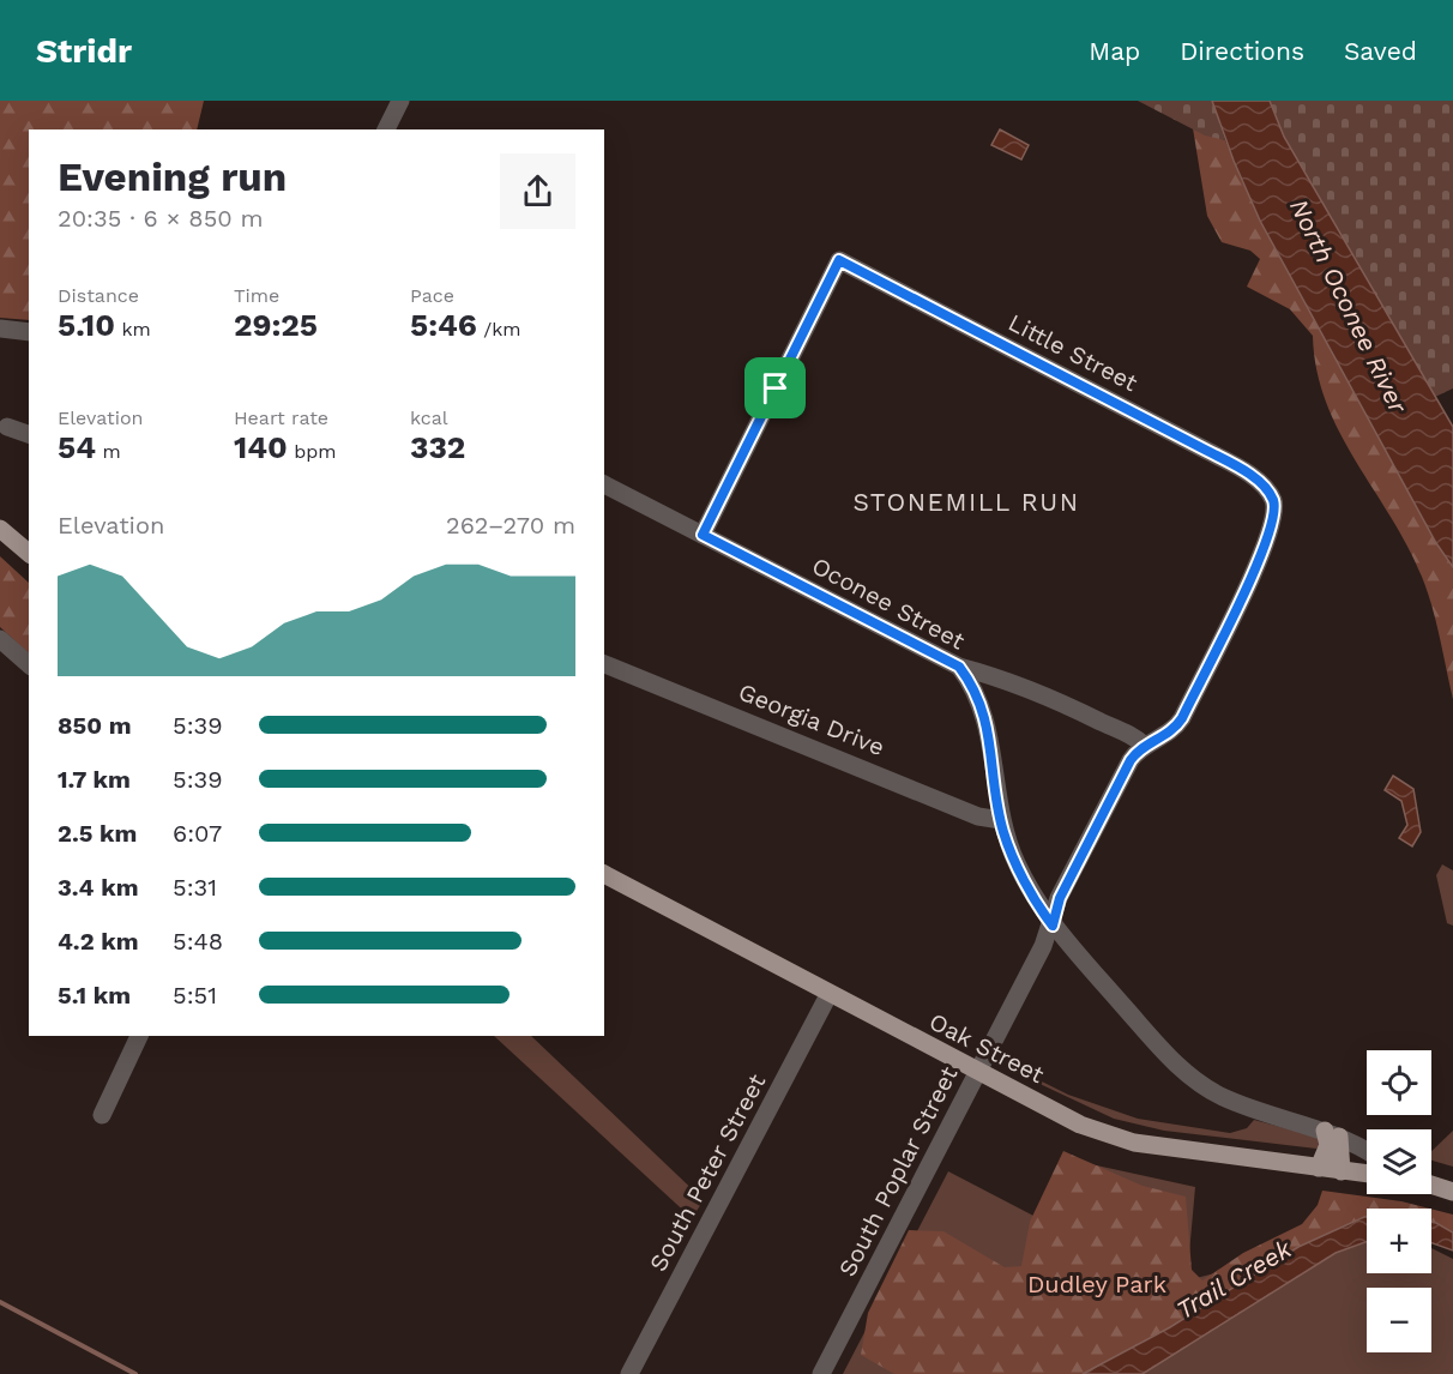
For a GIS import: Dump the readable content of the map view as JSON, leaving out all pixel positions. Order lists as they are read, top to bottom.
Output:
{
  "streets": {
    "main road": ["Oak Street"],
    "street": [
      "Little Street",
      "Oconee Street",
      "Georgia Drive",
      "South Poplar Street",
      "South Peter Street"
    ]
  },
  "crossings": [
    ["Little Street", "Oconee Street"],
    ["Little Street", "South Poplar Street"],
    ["Oconee Street", "Georgia Drive"],
    ["Oconee Street", "South Poplar Street"],
    ["Oak Street", "South Poplar Street"],
    ["Oak Street", "South Peter Street"]
  ],
  "districts": ["STONEMILL RUN"],
  "water": ["North Oconee River", "Trail Creek"],
  "parks": ["Dudley Park"],
  "page": {
    "header": "Stridr",
    "nav": ["Map", "Directions", "Saved"],
    "heading": ["Evening run", "20:35 · 6 × 850 m"],
    "stats": [
      ["Distance", "5.10 km"],
      ["Time", "29:25"],
      ["Pace", "5:46 /km"],
      ["Elevation", "54 m"],
      ["Heart rate", "140 bpm"],
      ["kcal", "332"]
    ],
    "chart": ["Elevation", "262–270 m"],
    "list": [
      {
        "name": "850 m",
        "note": "5:39"
      },
      {
        "name": "1.7 km",
        "note": "5:39"
      },
      {
        "name": "2.5 km",
        "note": "6:07"
      },
      {
        "name": "3.4 km",
        "note": "5:31"
      },
      {
        "name": "4.2 km",
        "note": "5:48"
      },
      {
        "name": "5.1 km",
        "note": "5:51"
      }
    ],
    "map_buttons": ["+", "−"]
  }
}
